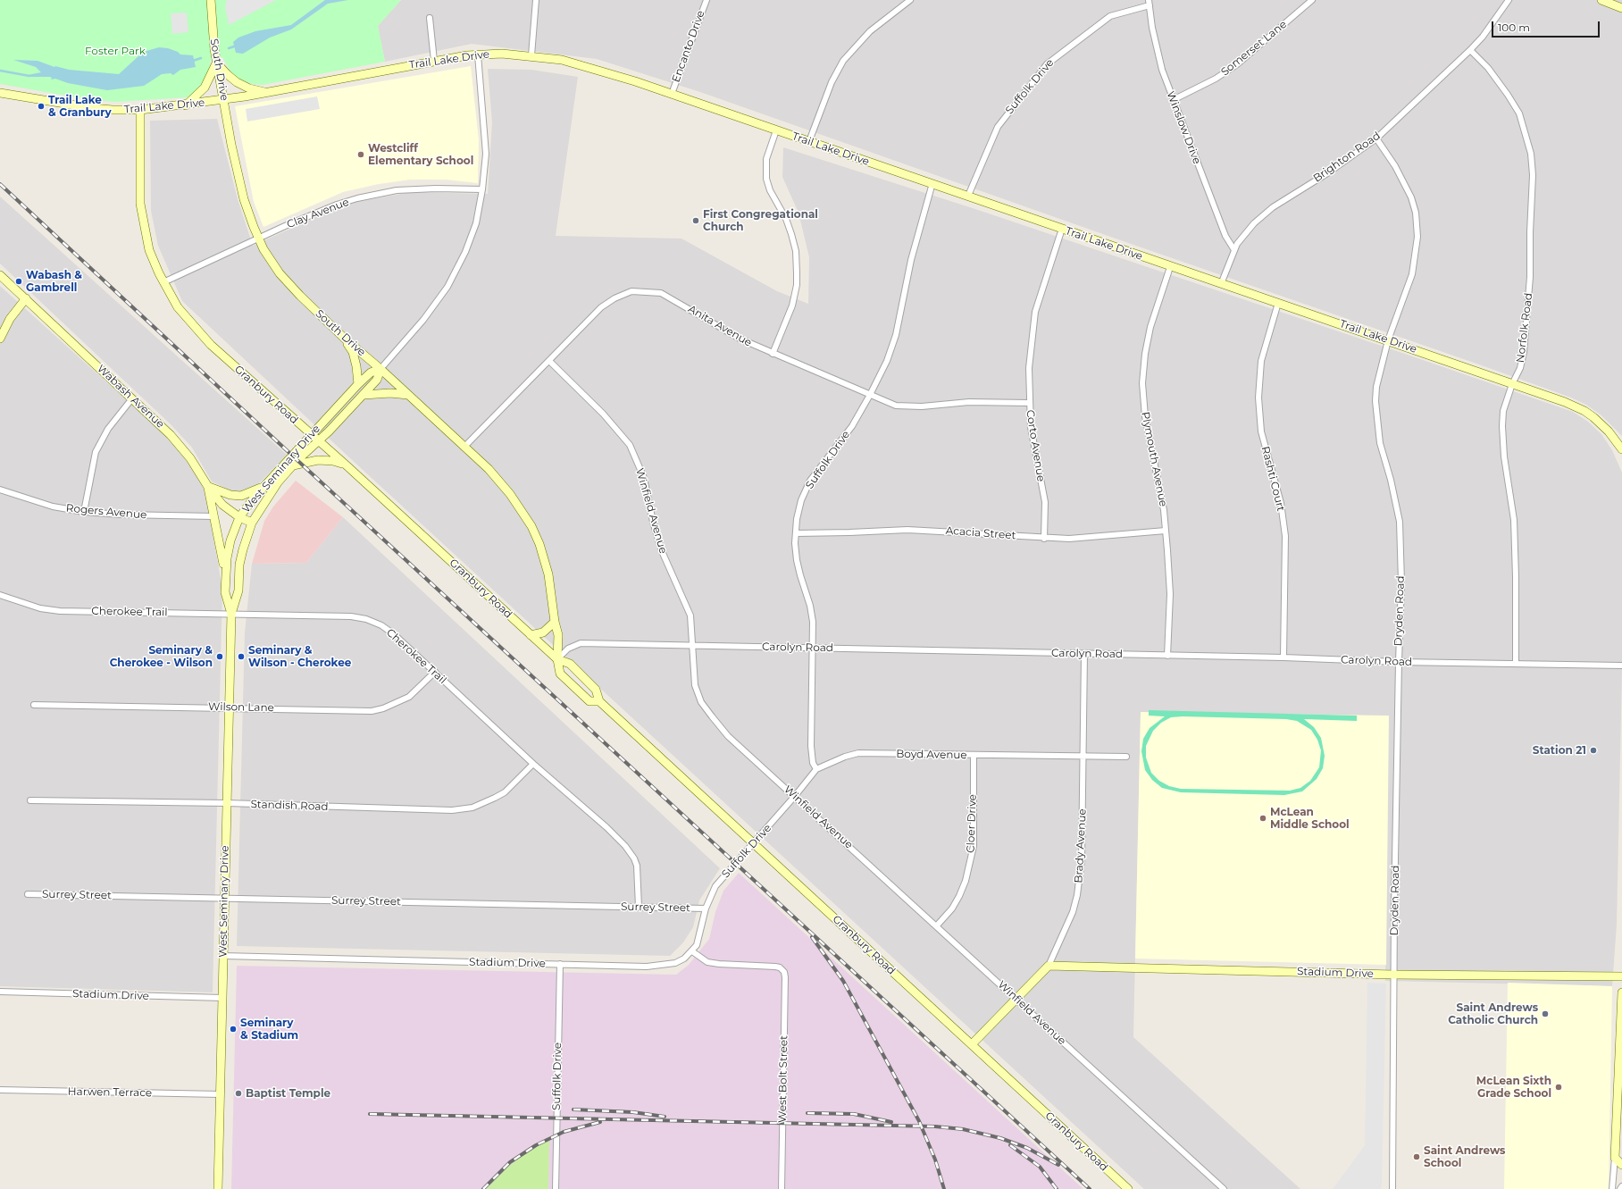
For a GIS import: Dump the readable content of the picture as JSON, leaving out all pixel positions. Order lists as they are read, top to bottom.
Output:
{
  "streets": {
    "street": [
      "Encanto Drive",
      "Somerset Lane",
      "Trail Lake Drive",
      "South Drive",
      "Suffolk Drive",
      "Winslow Drive",
      "Brighton Road",
      "Clay Avenue",
      "Anita Avenue",
      "Norfolk Road",
      "Granbury Road",
      "Wabash Avenue",
      "Corto Avenue",
      "Plymouth Avenue",
      "West Seminary Drive",
      "Rashti Court",
      "Winfield Avenue",
      "Rogers Avenue",
      "Acacia Street",
      "Dryden Road",
      "Cherokee Trail",
      "Carolyn Road",
      "Wilson Lane",
      "Boyd Avenue",
      "Standish Road",
      "Cloer Drive",
      "Brady Avenue",
      "Surrey Street",
      "Stadium Drive",
      "West Bolt Street",
      "Harwen Terrace"
    ]
  },
  "crossings": [
    ["Encanto Drive", "Trail Lake Drive"],
    ["Somerset Lane", "Winslow Drive"],
    ["Trail Lake Drive", "South Drive"],
    ["Trail Lake Drive", "Suffolk Drive"],
    ["Trail Lake Drive", "Brighton Road"],
    ["Trail Lake Drive", "Norfolk Road"],
    ["Trail Lake Drive", "Granbury Road"],
    ["Trail Lake Drive", "Corto Avenue"],
    ["Trail Lake Drive", "Plymouth Avenue"],
    ["Trail Lake Drive", "West Seminary Drive"],
    ["Trail Lake Drive", "Rashti Court"],
    ["Trail Lake Drive", "Dryden Road"],
    ["South Drive", "Clay Avenue"],
    ["South Drive", "Anita Avenue"],
    ["South Drive", "Granbury Road"],
    ["South Drive", "West Seminary Drive"],
    ["South Drive", "Carolyn Road"],
    ["Suffolk Drive", "Winslow Drive"],
    ["Suffolk Drive", "Anita Avenue"],
    ["Suffolk Drive", "Granbury Road"],
    ["Suffolk Drive", "Winfield Avenue"],
    ["Suffolk Drive", "Acacia Street"],
    ["Suffolk Drive", "Carolyn Road"],
    ["Suffolk Drive", "Boyd Avenue"],
    ["Suffolk Drive", "Surrey Street"],
    ["Suffolk Drive", "Stadium Drive"],
    ["Suffolk Drive", "West Bolt Street"],
    ["Winslow Drive", "Brighton Road"],
    ["Brighton Road", "Norfolk Road"],
    ["Brighton Road", "Dryden Road"],
    ["Clay Avenue", "Granbury Road"],
    ["Clay Avenue", "West Seminary Drive"],
    ["Anita Avenue", "Corto Avenue"],
    ["Anita Avenue", "Winfield Avenue"],
    ["Norfolk Road", "Carolyn Road"],
    ["Granbury Road", "West Seminary Drive"],
    ["Granbury Road", "Carolyn Road"],
    ["Granbury Road", "Brady Avenue"],
    ["Wabash Avenue", "West Seminary Drive"],
    ["Corto Avenue", "Acacia Street"],
    ["Plymouth Avenue", "Acacia Street"],
    ["Plymouth Avenue", "Carolyn Road"],
    ["West Seminary Drive", "Cherokee Trail"],
    ["West Seminary Drive", "Wilson Lane"],
    ["West Seminary Drive", "Standish Road"],
    ["West Seminary Drive", "Surrey Street"],
    ["West Seminary Drive", "Stadium Drive"],
    ["West Seminary Drive", "Harwen Terrace"],
    ["Rashti Court", "Carolyn Road"],
    ["Winfield Avenue", "Carolyn Road"],
    ["Winfield Avenue", "Boyd Avenue"],
    ["Winfield Avenue", "Cloer Drive"],
    ["Winfield Avenue", "Brady Avenue"],
    ["Dryden Road", "Carolyn Road"],
    ["Dryden Road", "Stadium Drive"],
    ["Cherokee Trail", "Wilson Lane"],
    ["Cherokee Trail", "Standish Road"],
    ["Cherokee Trail", "Surrey Street"],
    ["Carolyn Road", "Brady Avenue"],
    ["Boyd Avenue", "Cloer Drive"],
    ["Boyd Avenue", "Brady Avenue"],
    ["Brady Avenue", "Stadium Drive"],
    ["Stadium Drive", "West Bolt Street"]
  ],
  "parks": ["Foster Park"],
  "places": [
    "Trail Lake & Granbury",
    "Westcliff Elementary School",
    "First Congregational Church",
    "Wabash & Gambrell",
    "Seminary & Cherokee - Wilson",
    "Seminary & Wilson - Cherokee",
    "Station 21",
    "McLean Middle School",
    "Saint Andrews Catholic Church",
    "Seminary & Stadium",
    "McLean Sixth Grade School",
    "Baptist Temple",
    "Saint Andrews School"
  ],
  "scale_bar": "100 m"
}
